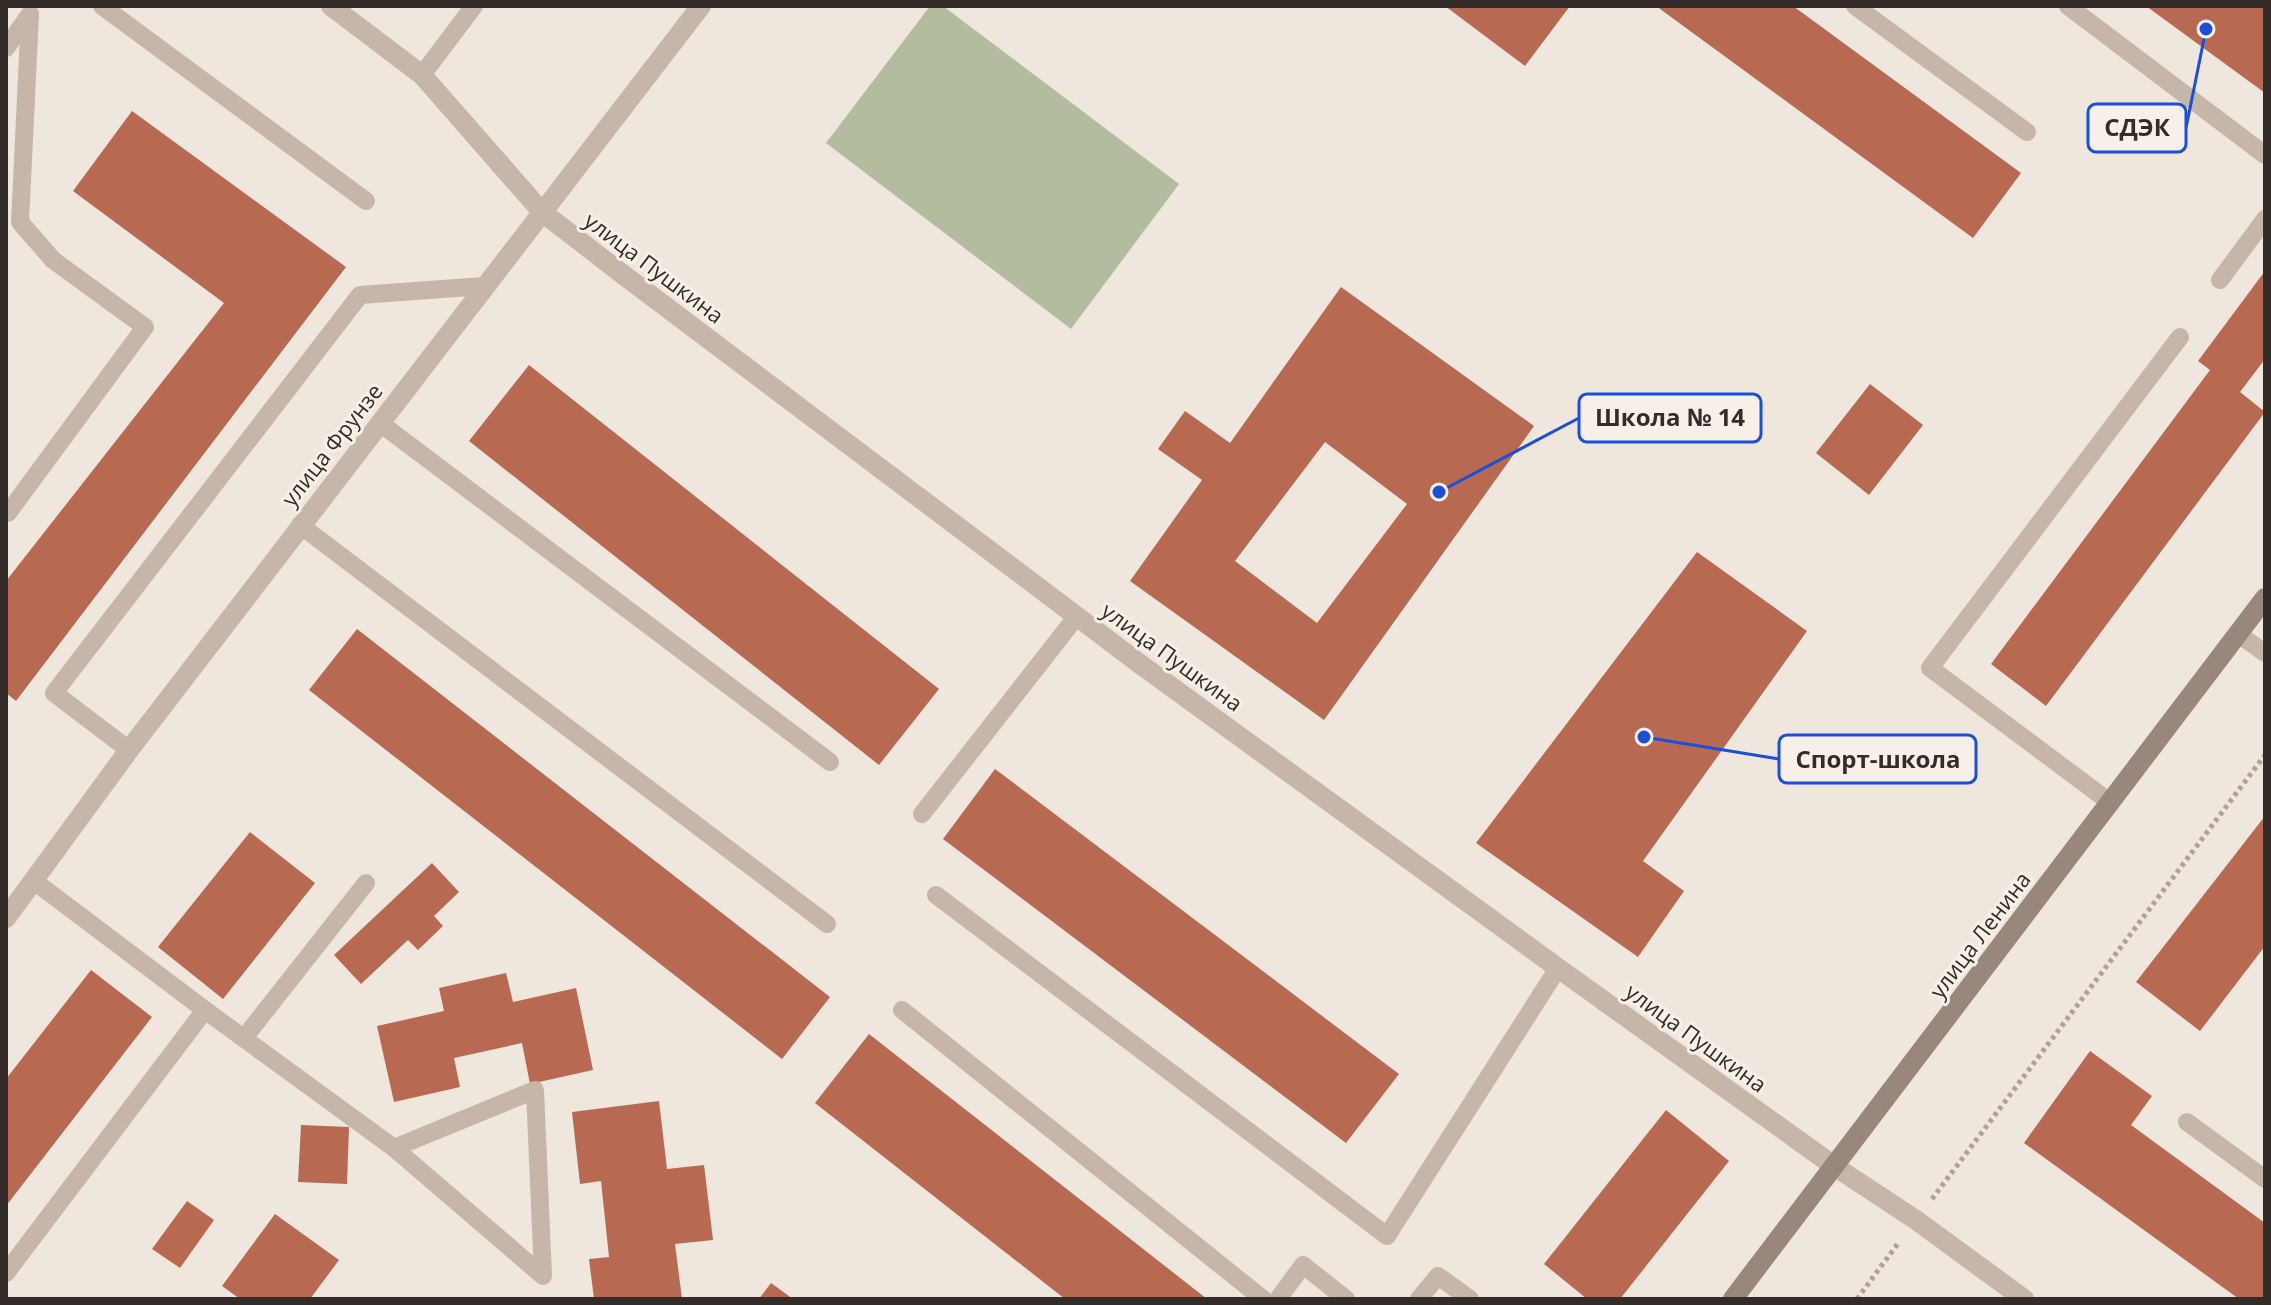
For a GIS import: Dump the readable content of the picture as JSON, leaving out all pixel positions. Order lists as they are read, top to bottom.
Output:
{
  "streets": {
    "main road": ["улица Ленина"],
    "street": ["улица Пушкина", "улица Фрунзе"]
  },
  "crossings": [
    ["улица Пушкина", "улица Фрунзе"],
    ["улица Пушкина", "улица Ленина"]
  ],
  "places": ["СДЭК", "Школа № 14", "Спорт-школа"]
}
